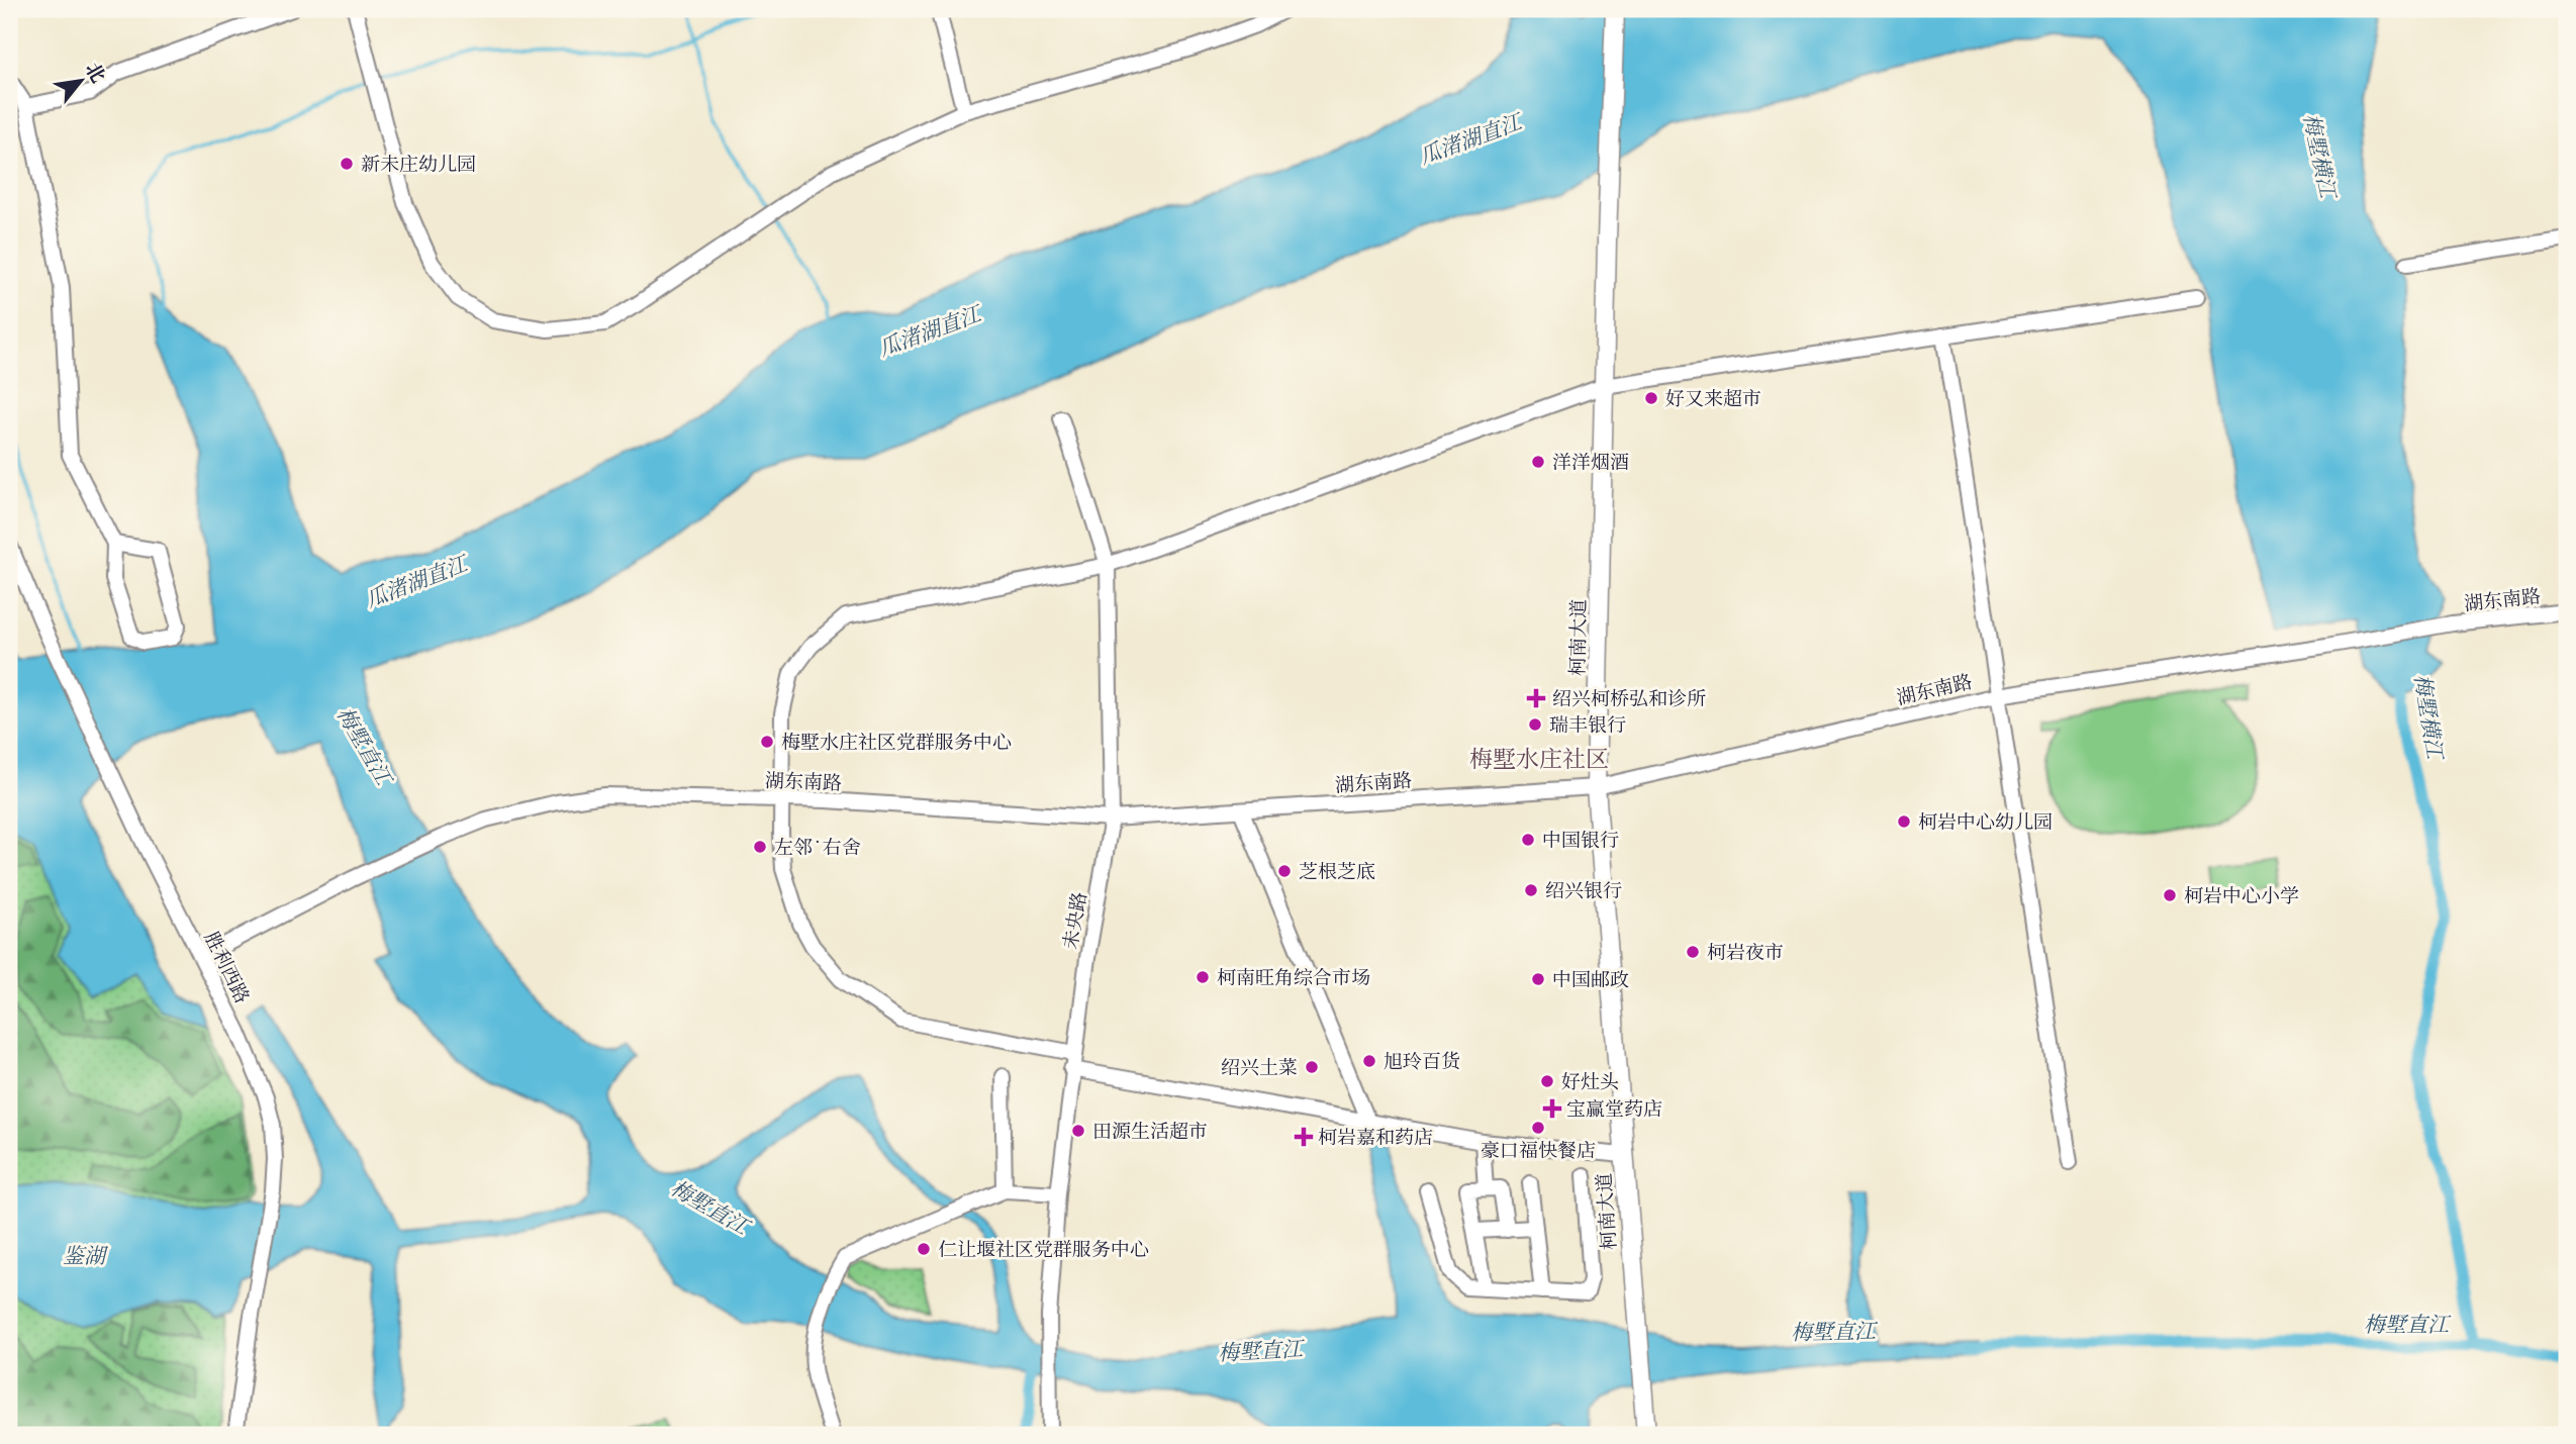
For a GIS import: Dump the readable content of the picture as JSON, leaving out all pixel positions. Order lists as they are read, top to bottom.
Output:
{
  "streets": {
    "main road": ["柯南大道"],
    "street": ["湖东南路", "未央路", "胜利西路"]
  },
  "crossings": [
    ["湖东南路", "柯南大道"],
    ["湖东南路", "未央路"],
    ["湖东南路", "胜利西路"]
  ],
  "districts": ["梅墅水庄社区"],
  "water": [
    "瓜渚湖直江",
    "梅墅横江",
    "梅墅直江",
    "鉴湖"
  ],
  "places": {
    "other": [
      "新未庄幼儿园",
      "好又来超市",
      "洋洋烟酒",
      "瑞丰银行",
      "梅墅水庄社区党群服务中心",
      "柯岩中心幼儿园",
      "中国银行",
      "左邻˙右舍",
      "芝根芝底",
      "绍兴银行",
      "柯岩中心小学",
      "柯岩夜市",
      "柯南旺角综合市场",
      "中国邮政",
      "旭玲百货",
      "绍兴土菜",
      "好灶头",
      "豪口福快餐店",
      "田源生活超市",
      "仁让堰社区党群服务中心"
    ],
    "health": ["绍兴柯桥弘和诊所", "宝赢堂药店", "柯岩嘉和药店"]
  },
  "north": "top right"
}
